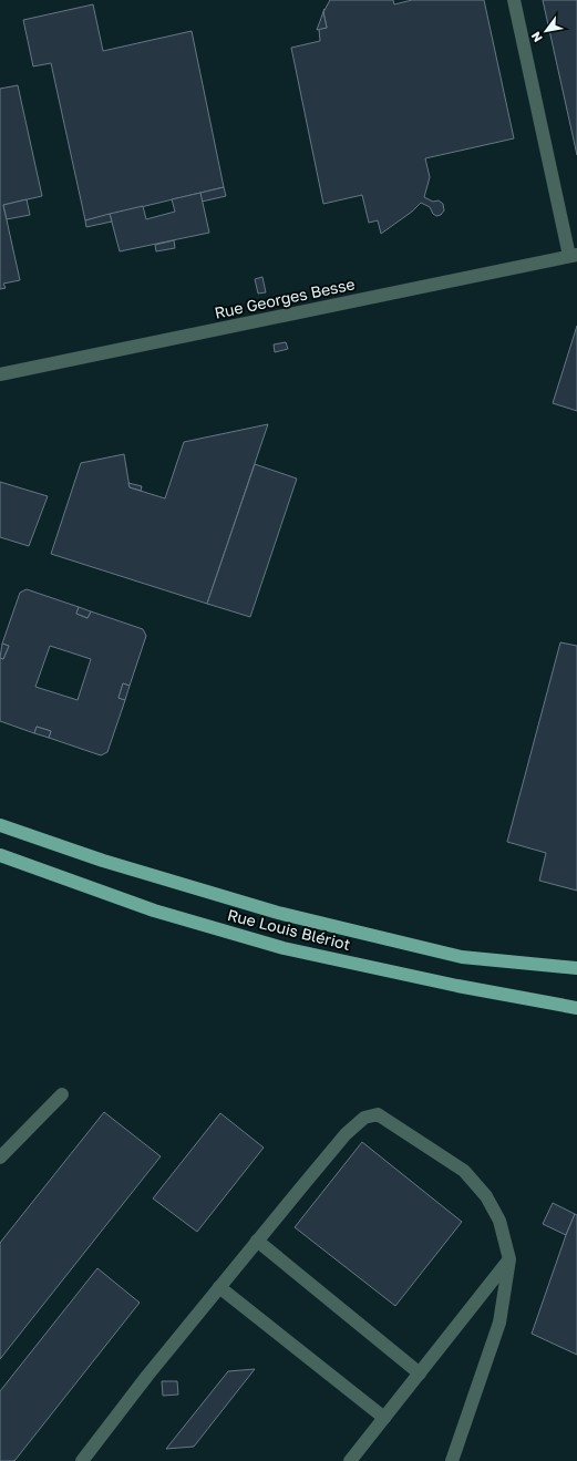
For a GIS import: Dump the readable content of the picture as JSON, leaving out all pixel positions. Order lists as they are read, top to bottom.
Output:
{
  "streets": {
    "main road": ["Rue Louis Blériot"],
    "street": ["Rue Georges Besse"]
  },
  "north": "bottom left"
}
